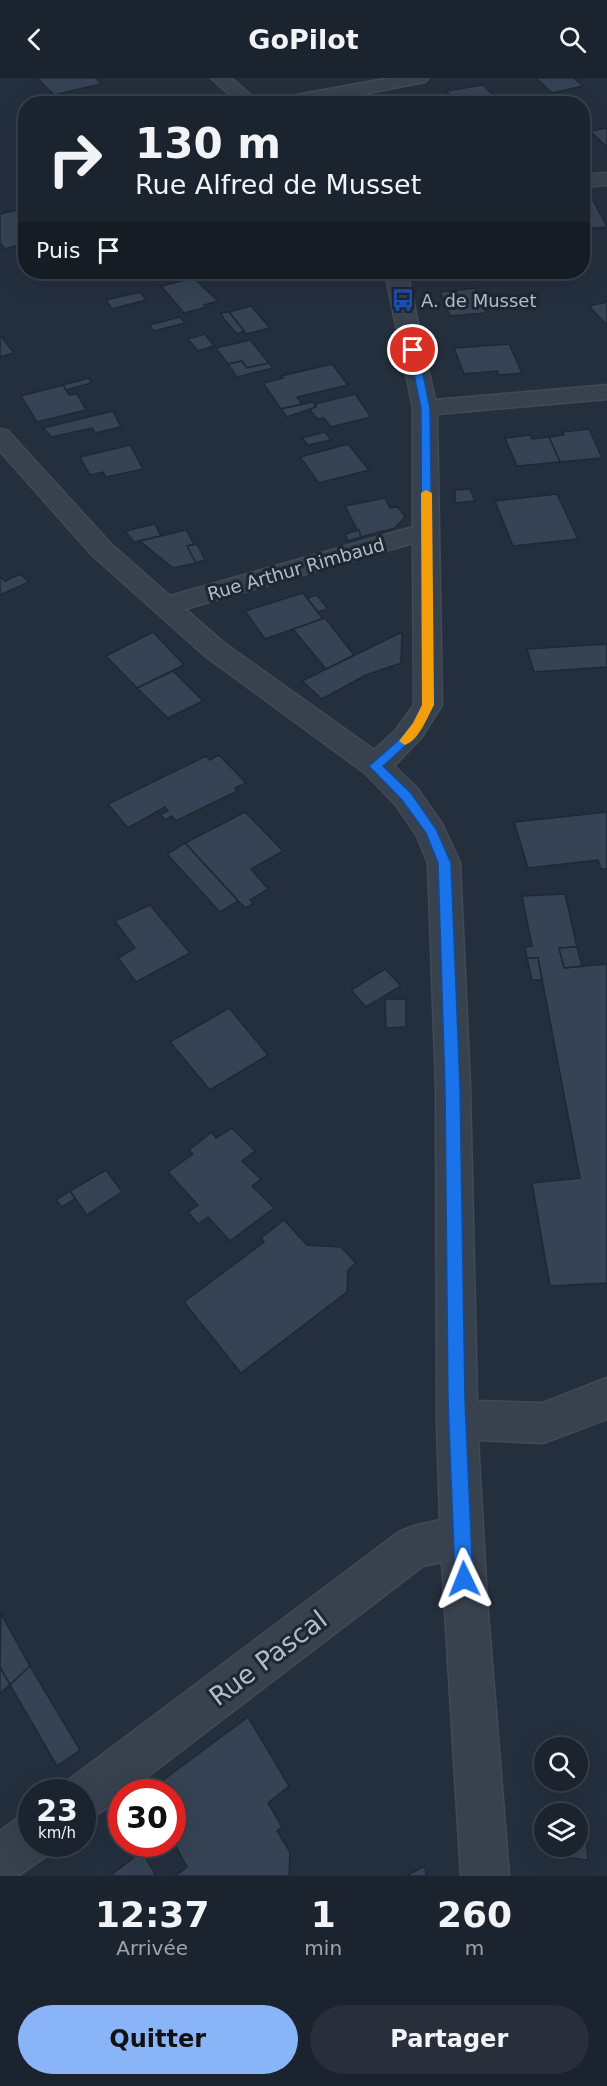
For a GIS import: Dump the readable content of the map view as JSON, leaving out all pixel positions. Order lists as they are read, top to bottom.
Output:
{
  "streets": {
    "street": ["Rue Arthur Rimbaud", "Rue Pascal"]
  },
  "places": {
    "bus stop": ["A. de Musset"]
  },
  "page": {
    "header": "GoPilot",
    "turn": ["130 m", "Rue Alfred de Musset"],
    "then": "Puis",
    "speed": "23 km/h",
    "limit": "30",
    "eta": [
      "12:37",
      "Arrivée",
      "1",
      "min",
      "260",
      "m"
    ],
    "buttons": ["Quitter", "Partager"]
  }
}
